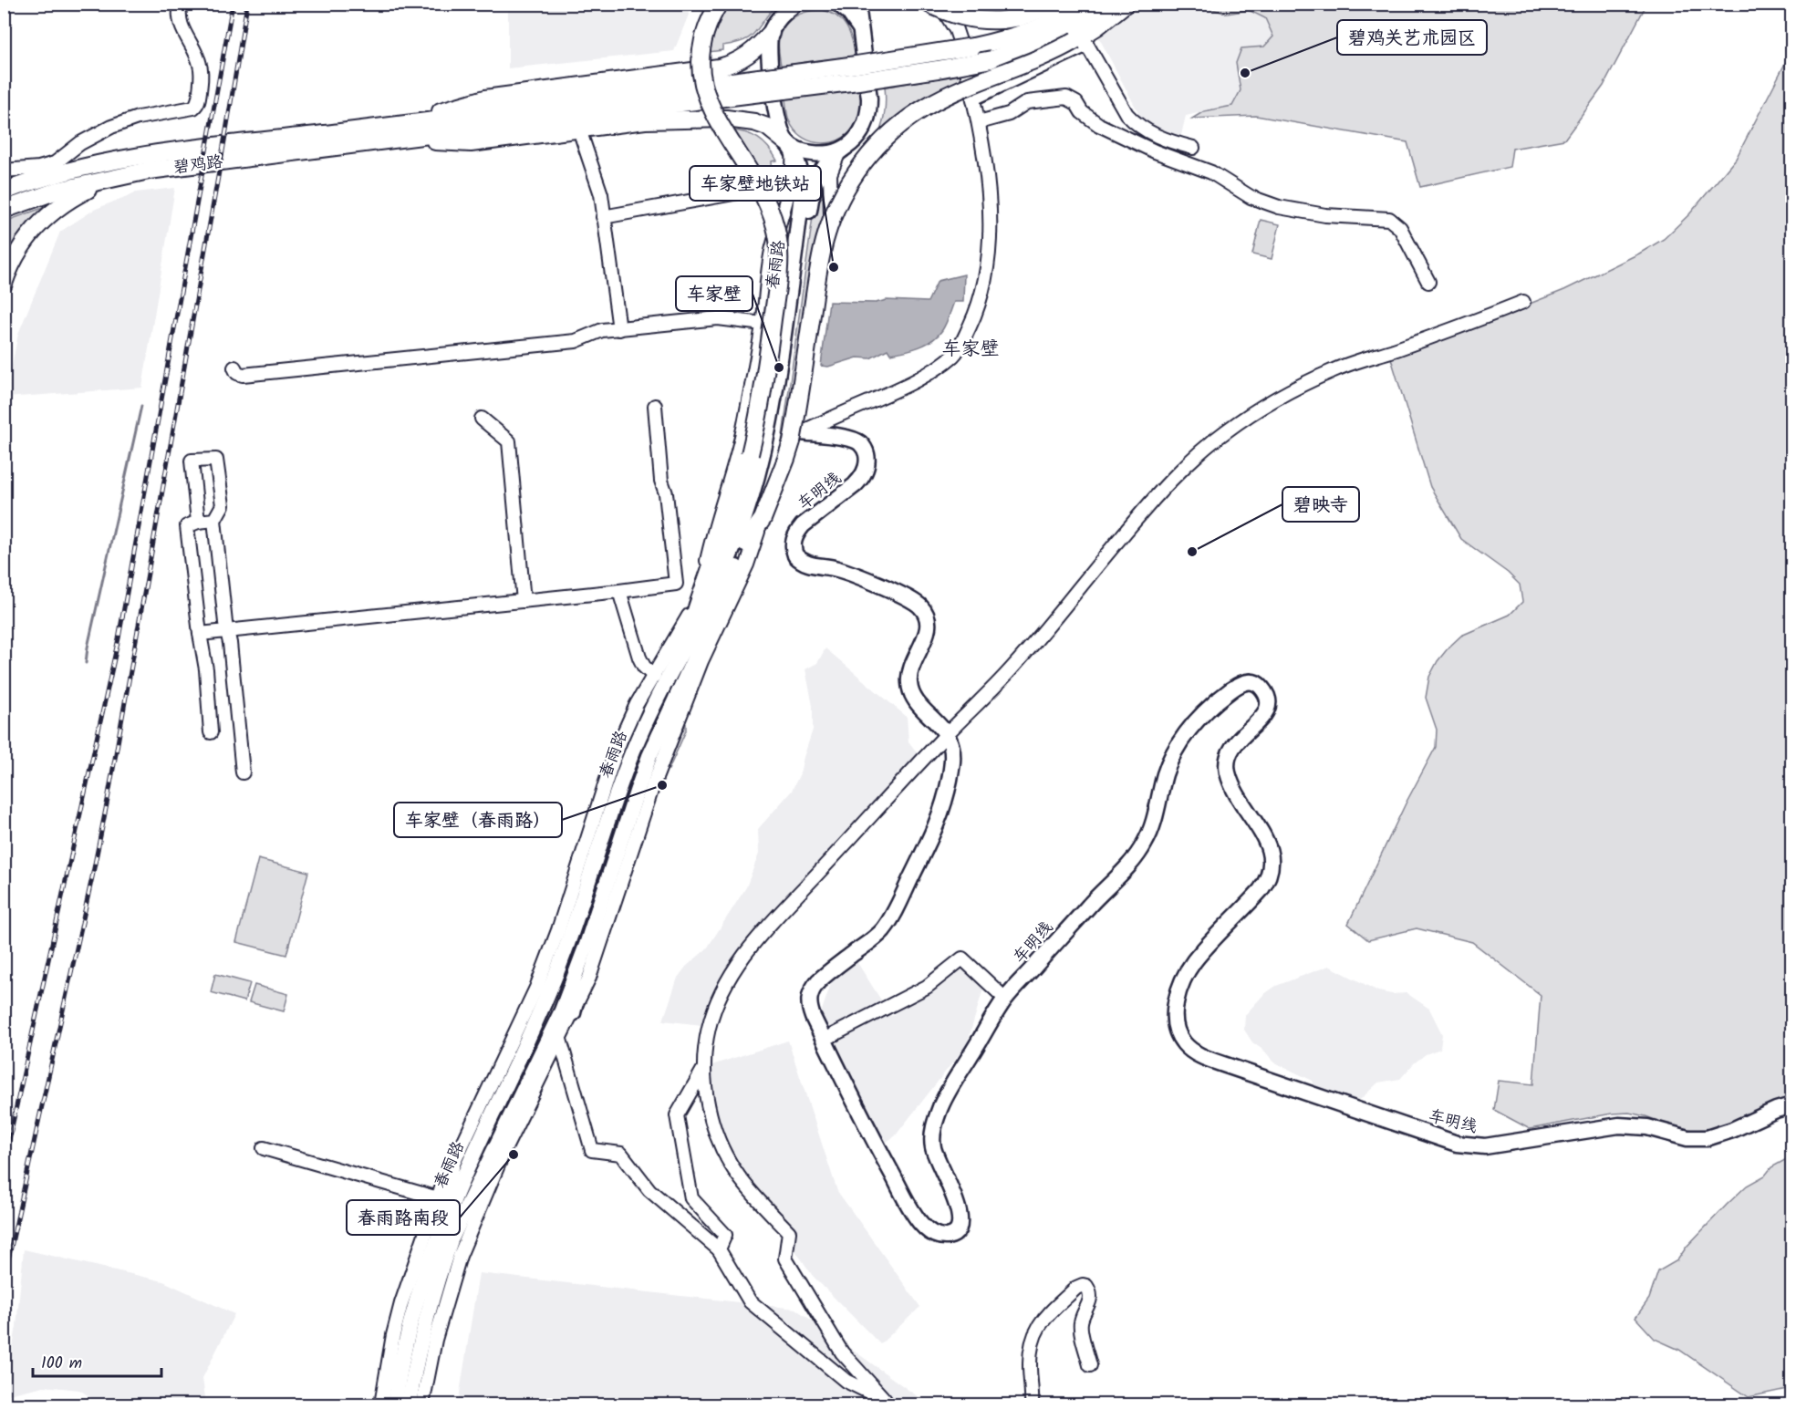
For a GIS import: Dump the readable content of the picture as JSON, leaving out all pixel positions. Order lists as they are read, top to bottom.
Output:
{
  "streets": {
    "highway": ["碧鸡路"],
    "main road": ["春雨路", "车明线"]
  },
  "districts": ["车家壁"],
  "places": [
    "碧鸡关艺术园区",
    "车家壁地铁站",
    "车家壁",
    "碧映寺",
    "车家壁（春雨路）",
    "春雨路南段"
  ],
  "scale_bar": "100 m"
}
